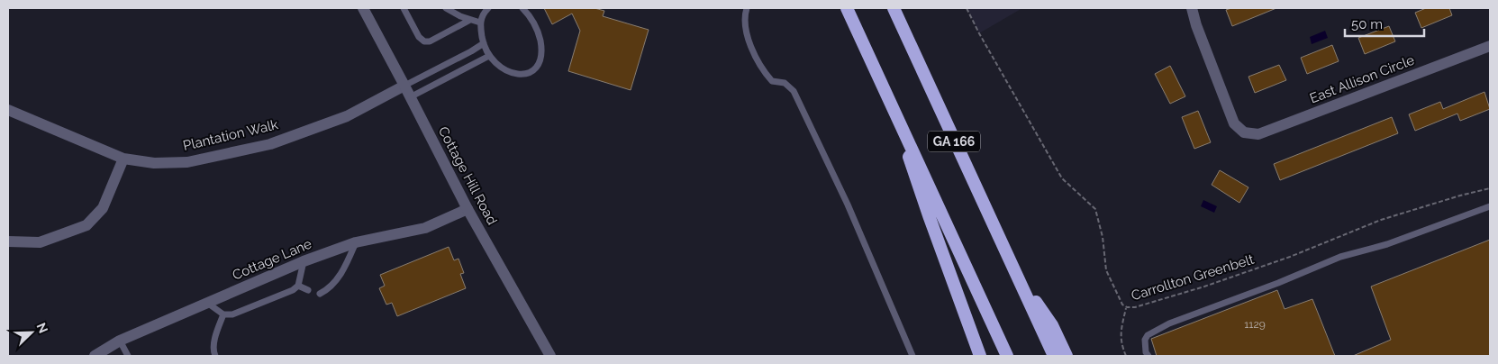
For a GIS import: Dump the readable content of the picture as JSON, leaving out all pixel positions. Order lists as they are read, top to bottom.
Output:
{
  "streets": {
    "highway": ["GA 166"],
    "street": [
      "East Allison Circle",
      "Plantation Walk",
      "Cottage Hill Road",
      "Cottage Lane"
    ],
    "path": ["Carrollton Greenbelt"]
  },
  "crossings": [
    ["Plantation Walk", "Cottage Hill Road"],
    ["Cottage Hill Road", "Cottage Lane"]
  ],
  "house_numbers": ["1129"],
  "scale_bar": "50 m",
  "north": "top right"
}
